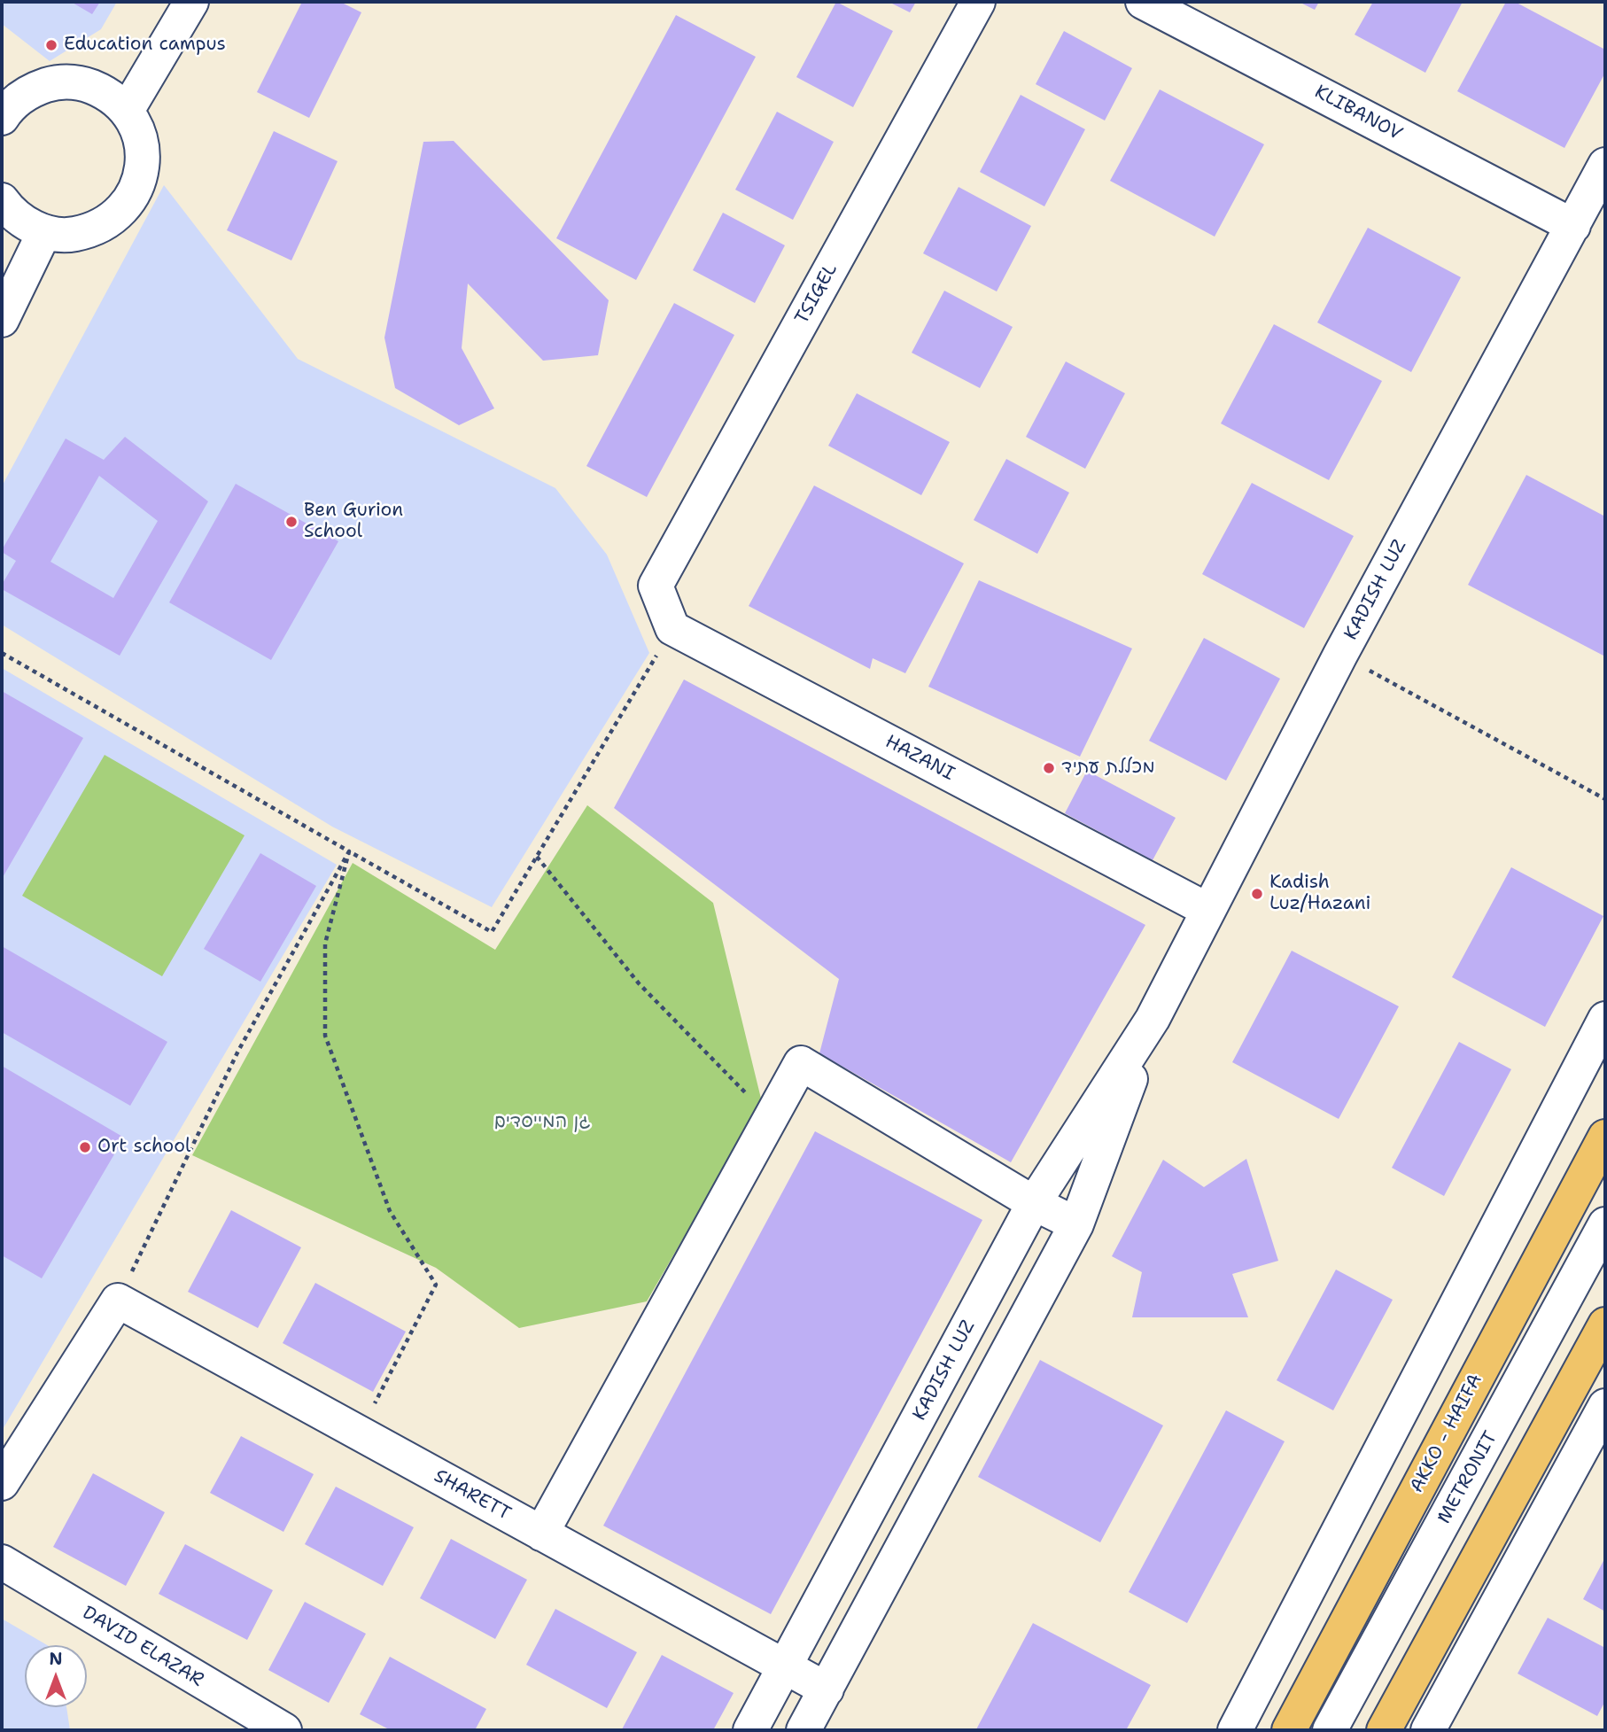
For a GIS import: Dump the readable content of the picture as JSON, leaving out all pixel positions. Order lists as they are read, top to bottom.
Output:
{
  "streets": {
    "highway": ["AKKO - HAIFA"],
    "street": [
      "KLIBANOV",
      "TSIGEL",
      "KADISH LUZ",
      "HAZANI",
      "METRONIT",
      "SHARETT",
      "DAVID ELAZAR"
    ]
  },
  "crossings": [
    ["KLIBANOV", "KADISH LUZ"],
    ["TSIGEL", "HAZANI"],
    ["KADISH LUZ", "HAZANI"],
    ["KADISH LUZ", "SHARETT"]
  ],
  "parks": ["גן המייסדים"],
  "places": [
    "Education campus",
    "Ben Gurion School",
    "מכללת עתיד",
    "Kadish Luz/Hazani",
    "Ort school"
  ],
  "north": "top"
}
